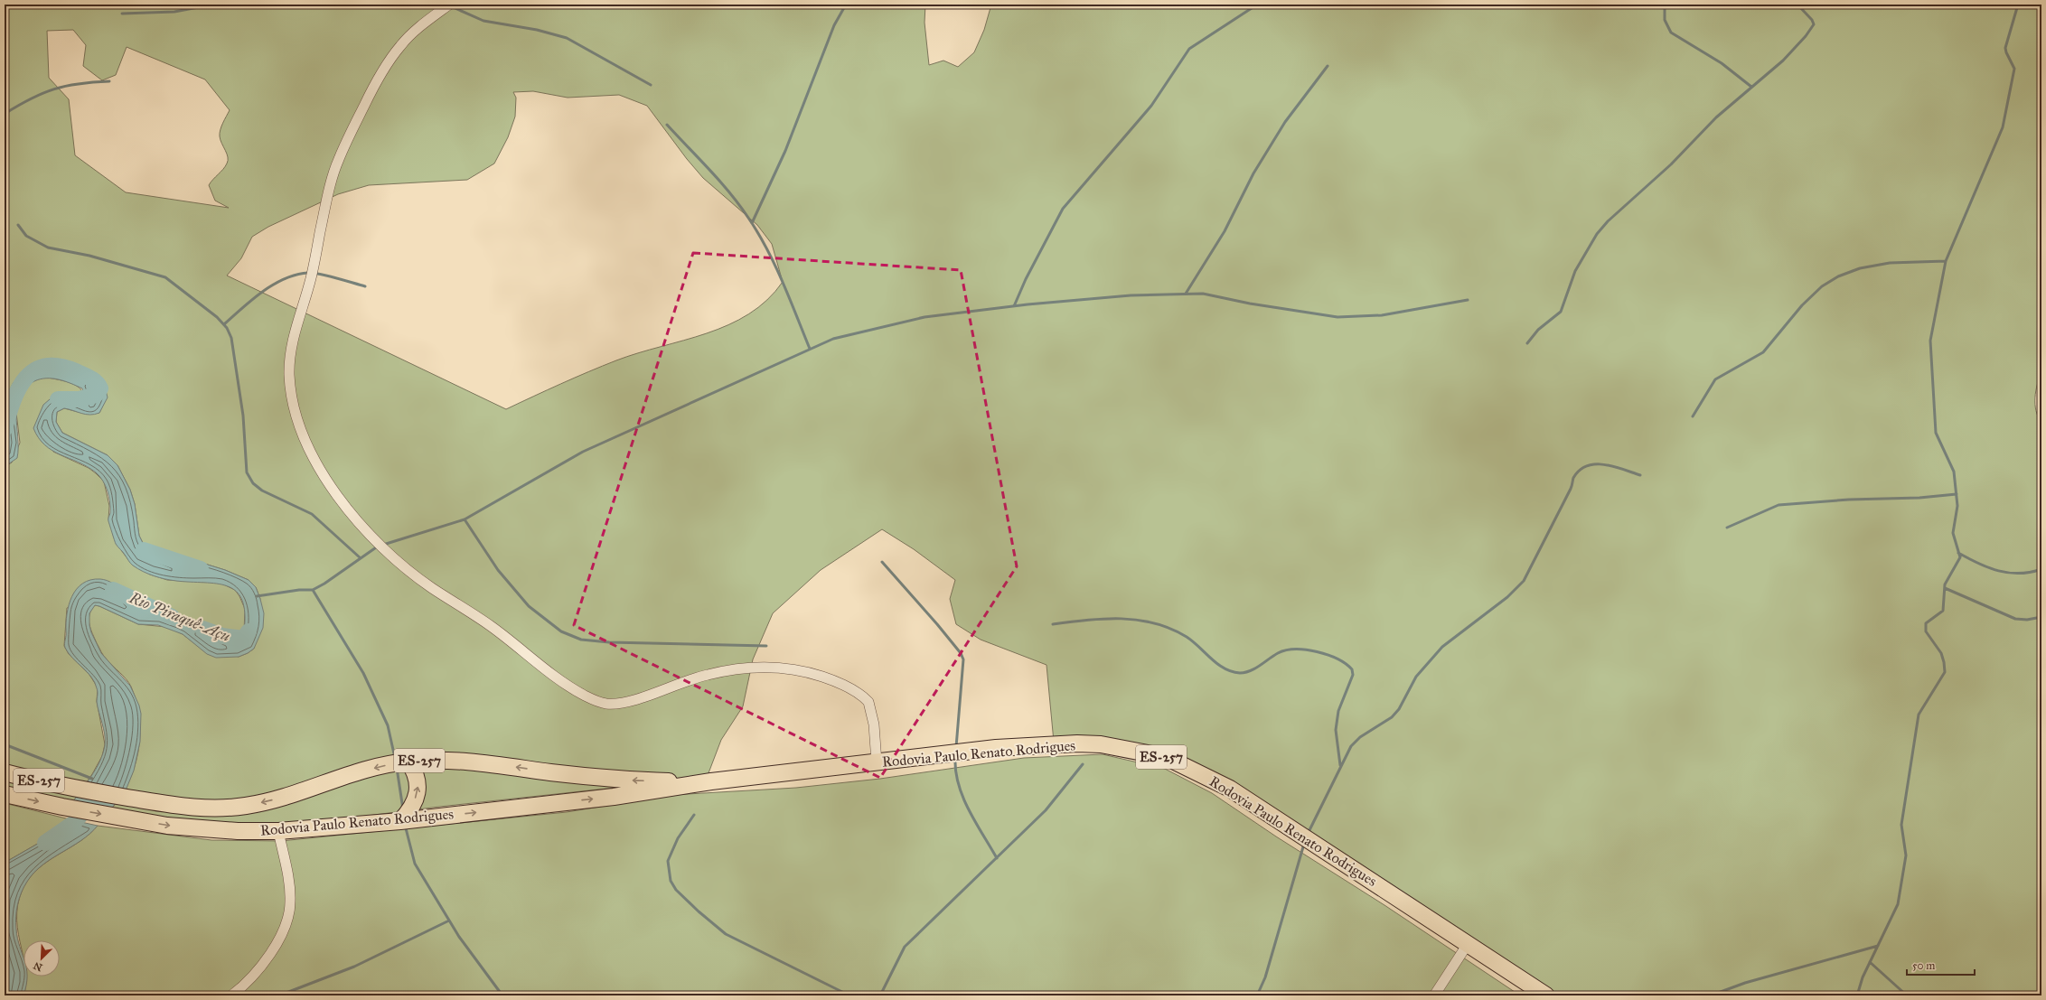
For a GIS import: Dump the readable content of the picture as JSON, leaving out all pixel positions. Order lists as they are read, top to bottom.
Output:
{
  "streets": {
    "main road": ["Rodovia Paulo Renato Rodrigues", "ES-257"]
  },
  "water": ["Rio Piraquê-Açu"],
  "scale_bar": "50 m",
  "north": "bottom left"
}
